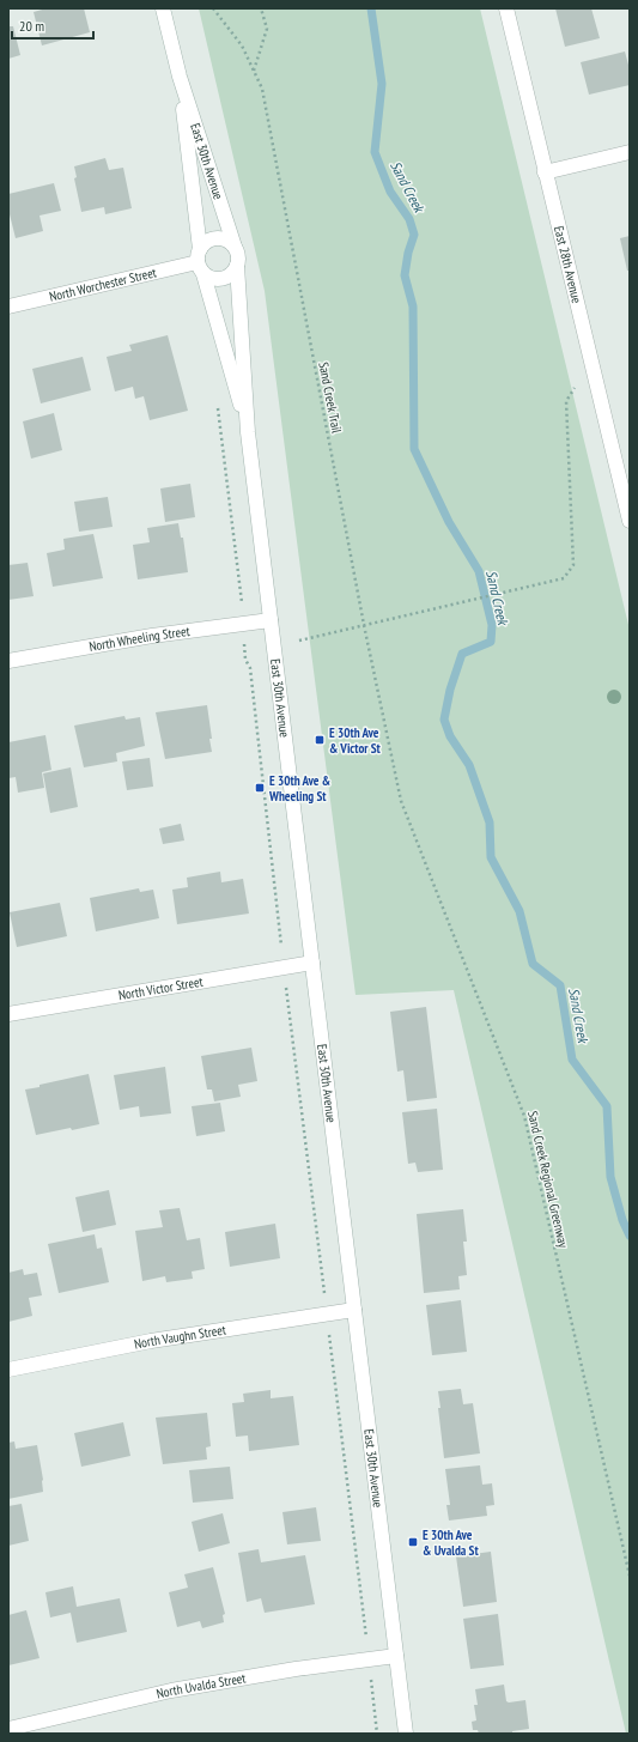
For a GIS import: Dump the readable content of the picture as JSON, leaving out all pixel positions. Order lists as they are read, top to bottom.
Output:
{
  "streets": {
    "street": [
      "East 30th Avenue",
      "East 28th Avenue",
      "North Worchester Street",
      "North Wheeling Street",
      "North Victor Street",
      "North Vaughn Street",
      "North Uvalda Street"
    ],
    "path": ["Sand Creek Trail", "Sand Creek Regional Greenway"]
  },
  "crossings": [
    ["East 30th Avenue", "North Worchester Street"],
    ["East 30th Avenue", "North Wheeling Street"],
    ["East 30th Avenue", "North Victor Street"],
    ["East 30th Avenue", "North Vaughn Street"],
    ["East 30th Avenue", "North Uvalda Street"],
    ["Sand Creek Trail", "Sand Creek Regional Greenway"]
  ],
  "water": ["Sand Creek"],
  "places": {
    "transit": ["E 30th Ave & Victor St", "E 30th Ave & Wheeling St", "E 30th Ave & Uvalda St"]
  },
  "scale_bar": "20 m"
}
